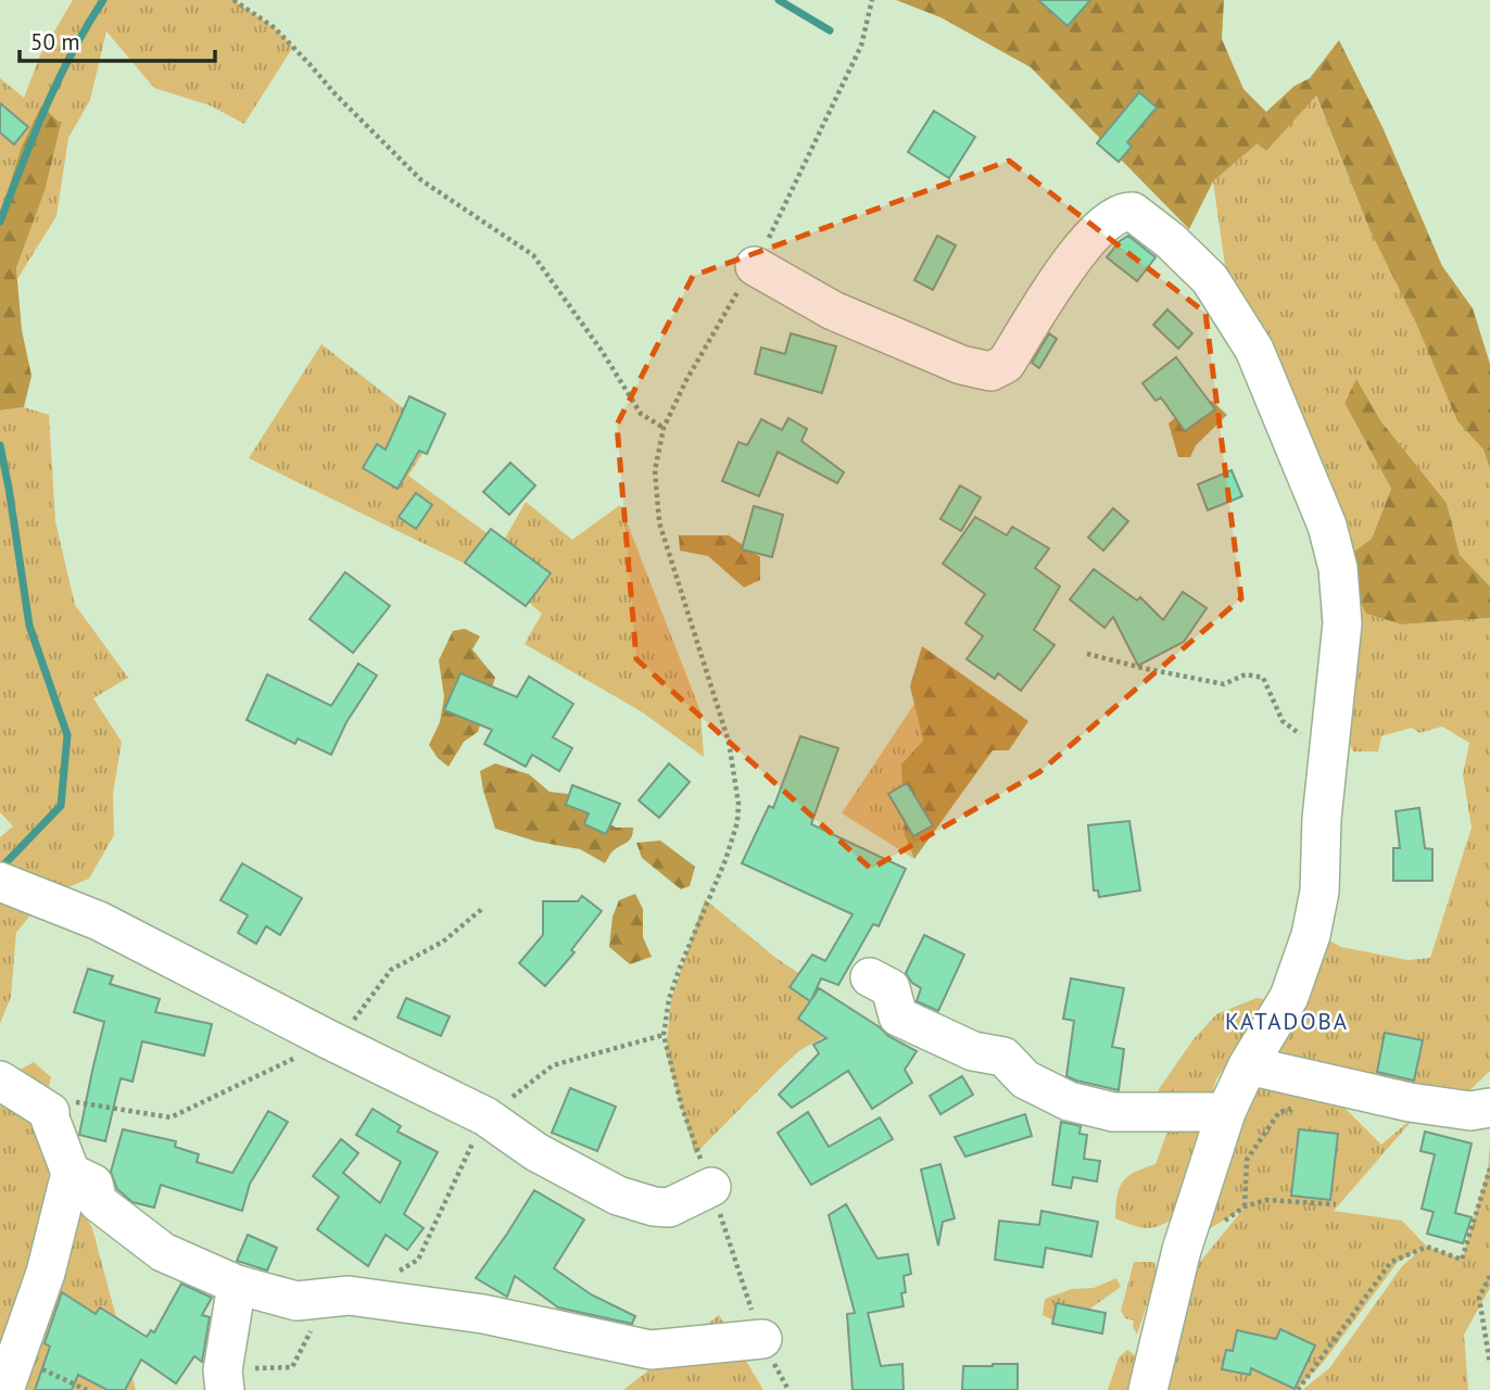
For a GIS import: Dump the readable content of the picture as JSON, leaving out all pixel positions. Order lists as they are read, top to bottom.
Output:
{
  "districts": ["KATADOBA"],
  "scale_bar": "50 m"
}
